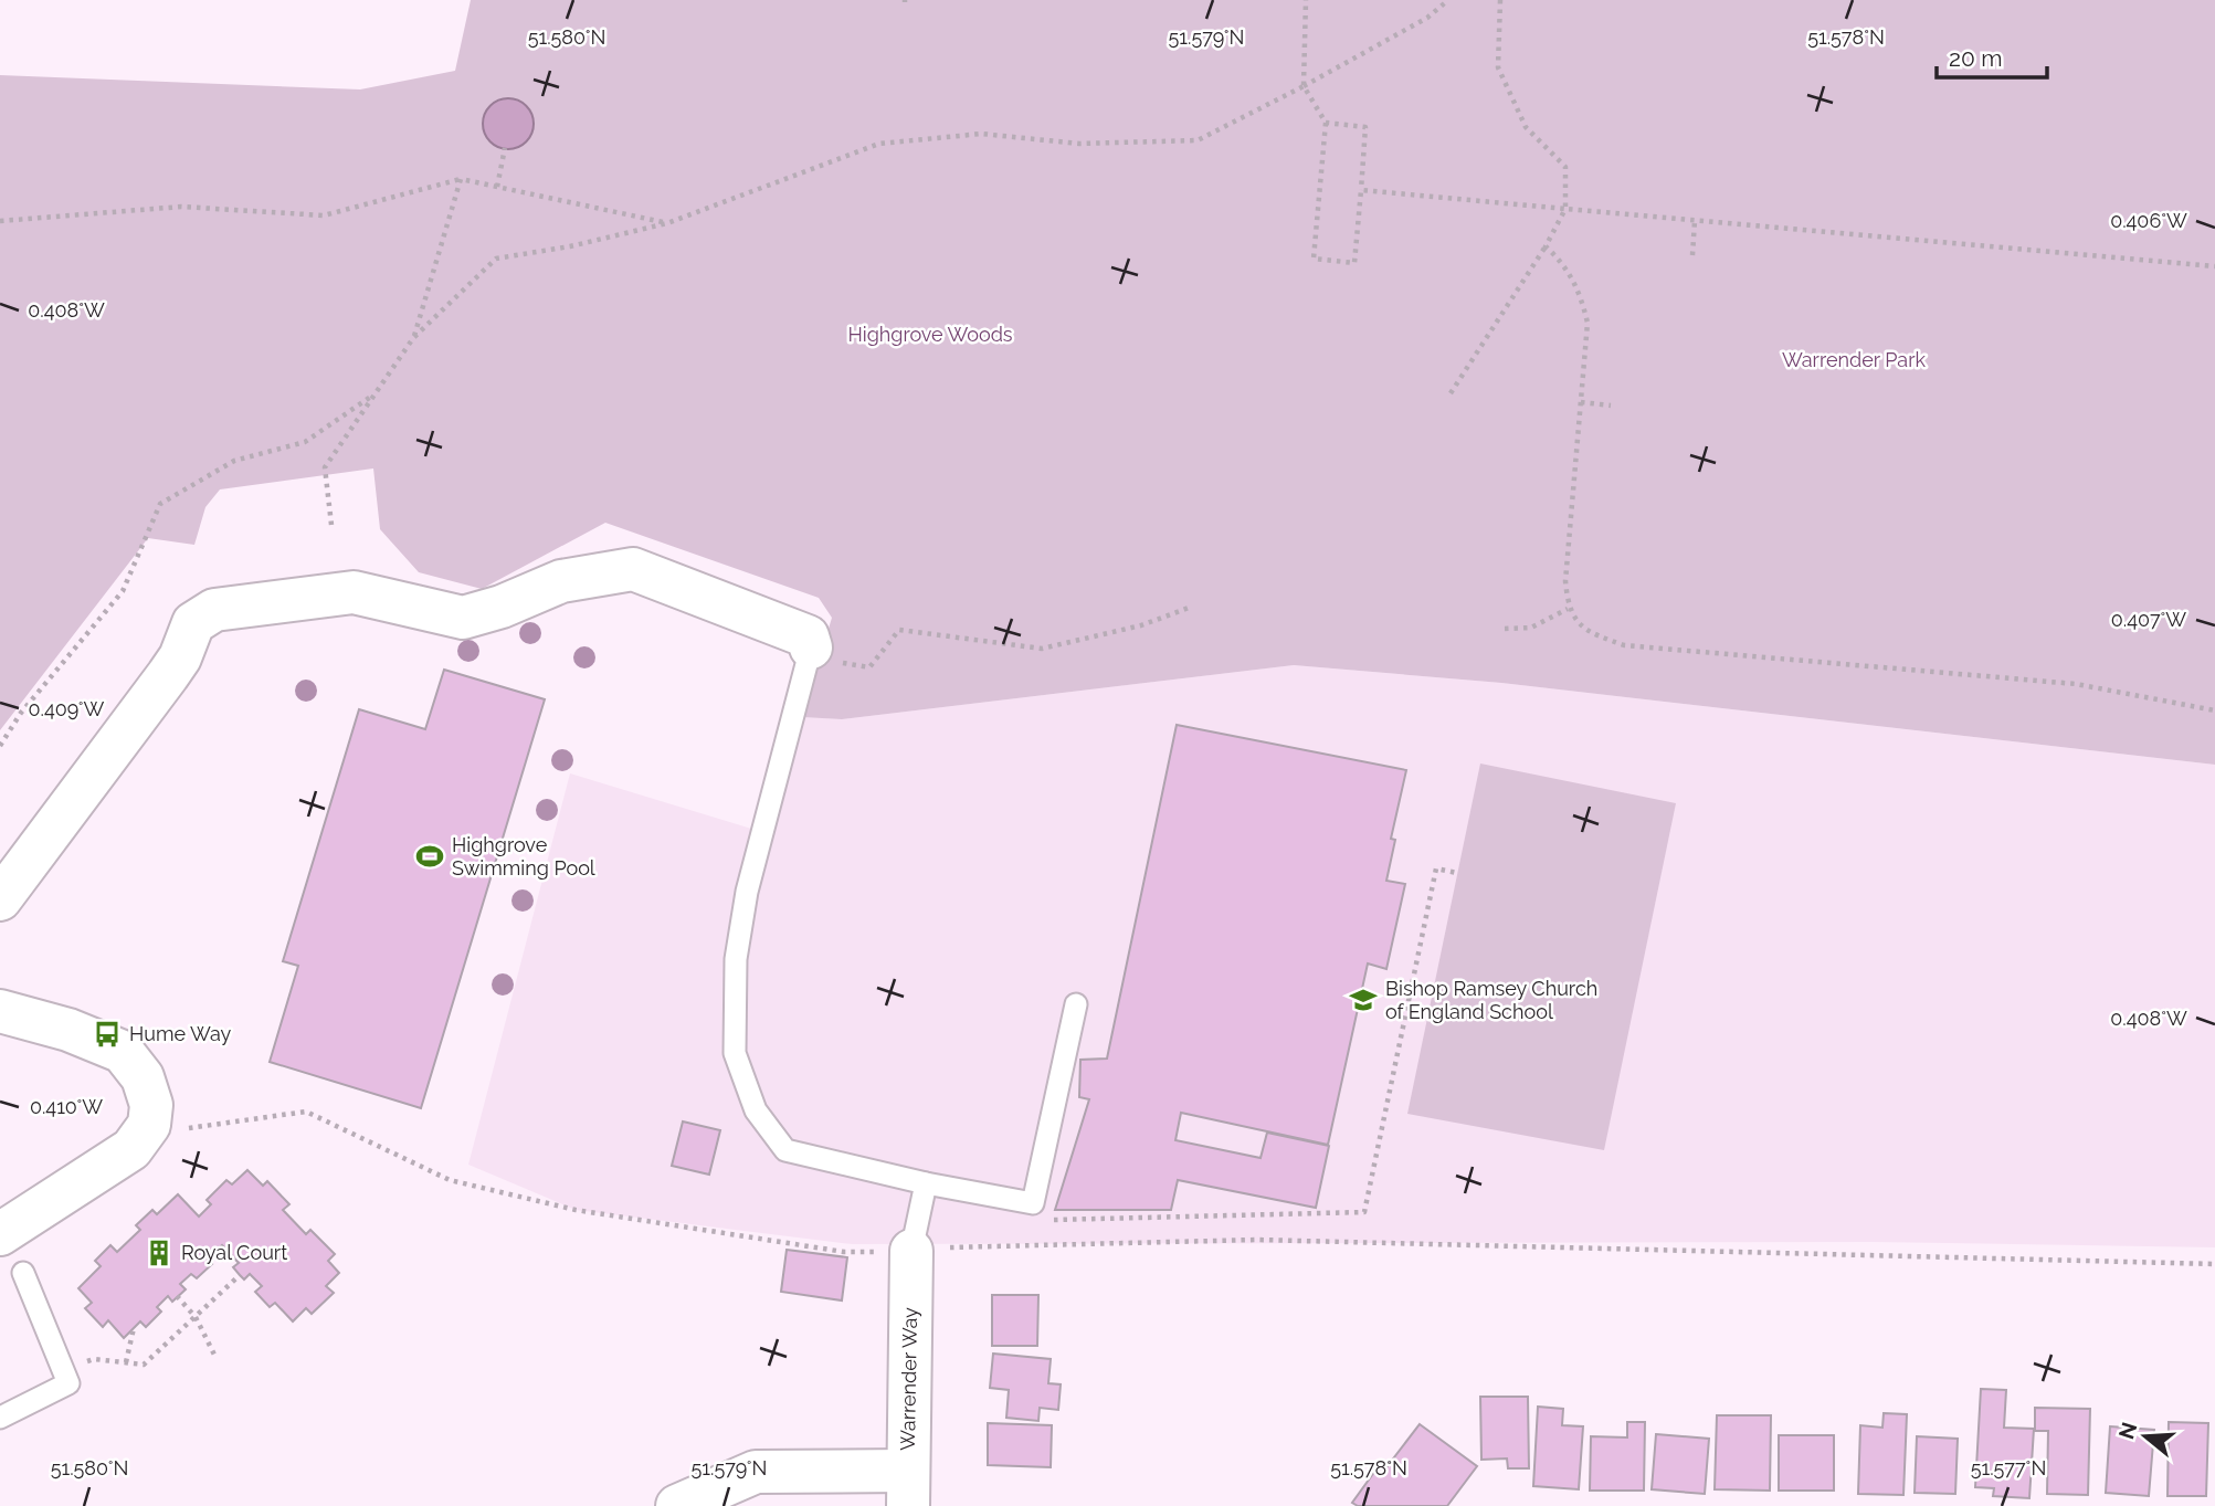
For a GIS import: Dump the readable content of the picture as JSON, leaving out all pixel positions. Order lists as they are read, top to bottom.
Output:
{
  "streets": {
    "street": ["Warrender Way"]
  },
  "parks": ["Highgrove Woods", "Warrender Park"],
  "places": {
    "sports": ["Highgrove Swimming Pool"],
    "school or university": ["Bishop Ramsey Church of England School"],
    "bus stop": ["Hume Way"],
    "building": ["Royal Court"]
  },
  "scale_bar": "20 m",
  "north": "left",
  "coordinates": [
    "51.580°N",
    "51.579°N",
    "51.578°N",
    "0.406°W",
    "0.408°W",
    "0.407°W",
    "0.409°W",
    "0.410°W",
    "51.577°N"
  ]
}
